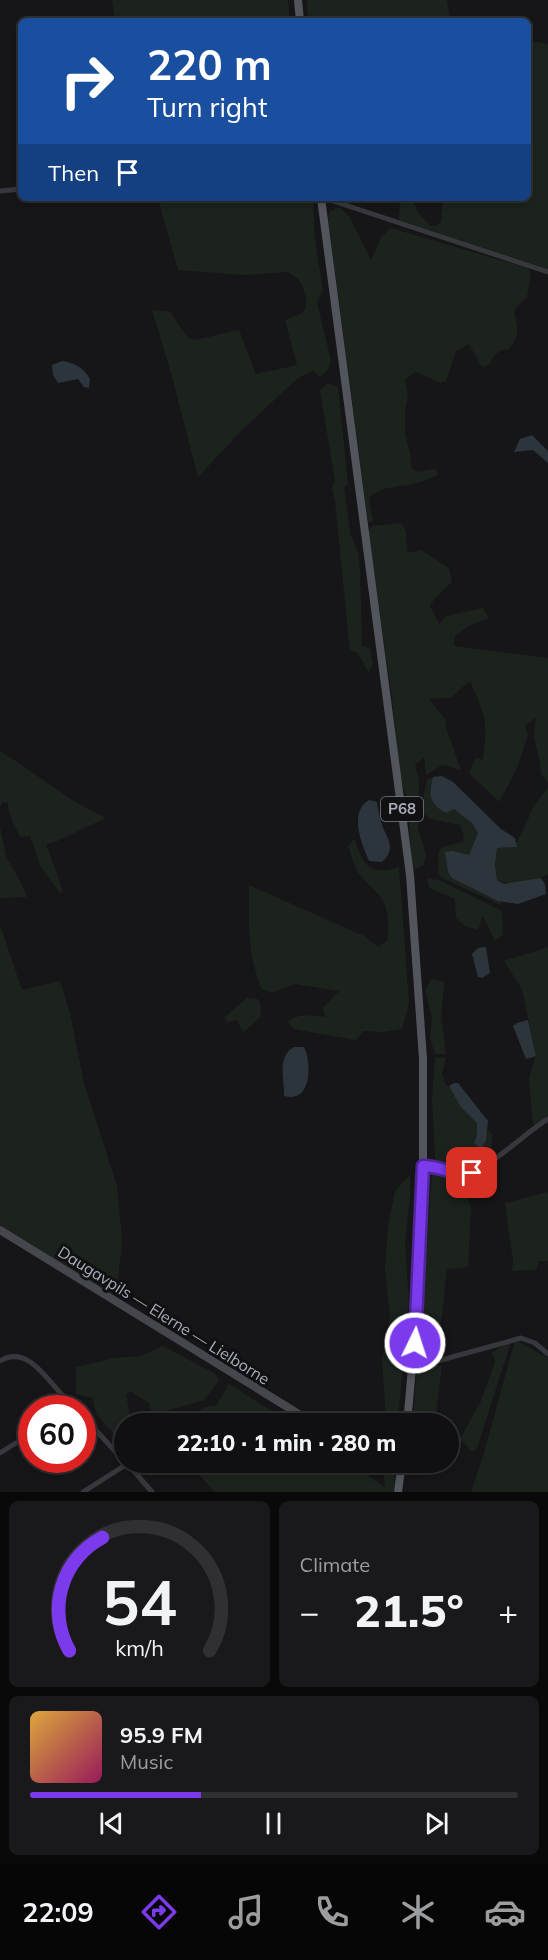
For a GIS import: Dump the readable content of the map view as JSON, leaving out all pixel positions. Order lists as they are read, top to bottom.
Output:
{
  "streets": {
    "main road": ["P68", "Daugavpils — Elerne — Lielborne"]
  },
  "page": {
    "turn": ["220 m", "Turn right"],
    "then": "Then",
    "limit": "60",
    "trip": "22:10 · 1 min · 280 m",
    "tile": "Climate",
    "heat": ["−", "21.5°", "+"],
    "song": ["95.9 FM", "Music"],
    "tabs": "22:09",
    "gauge": ["54", "km/h"]
  }
}
